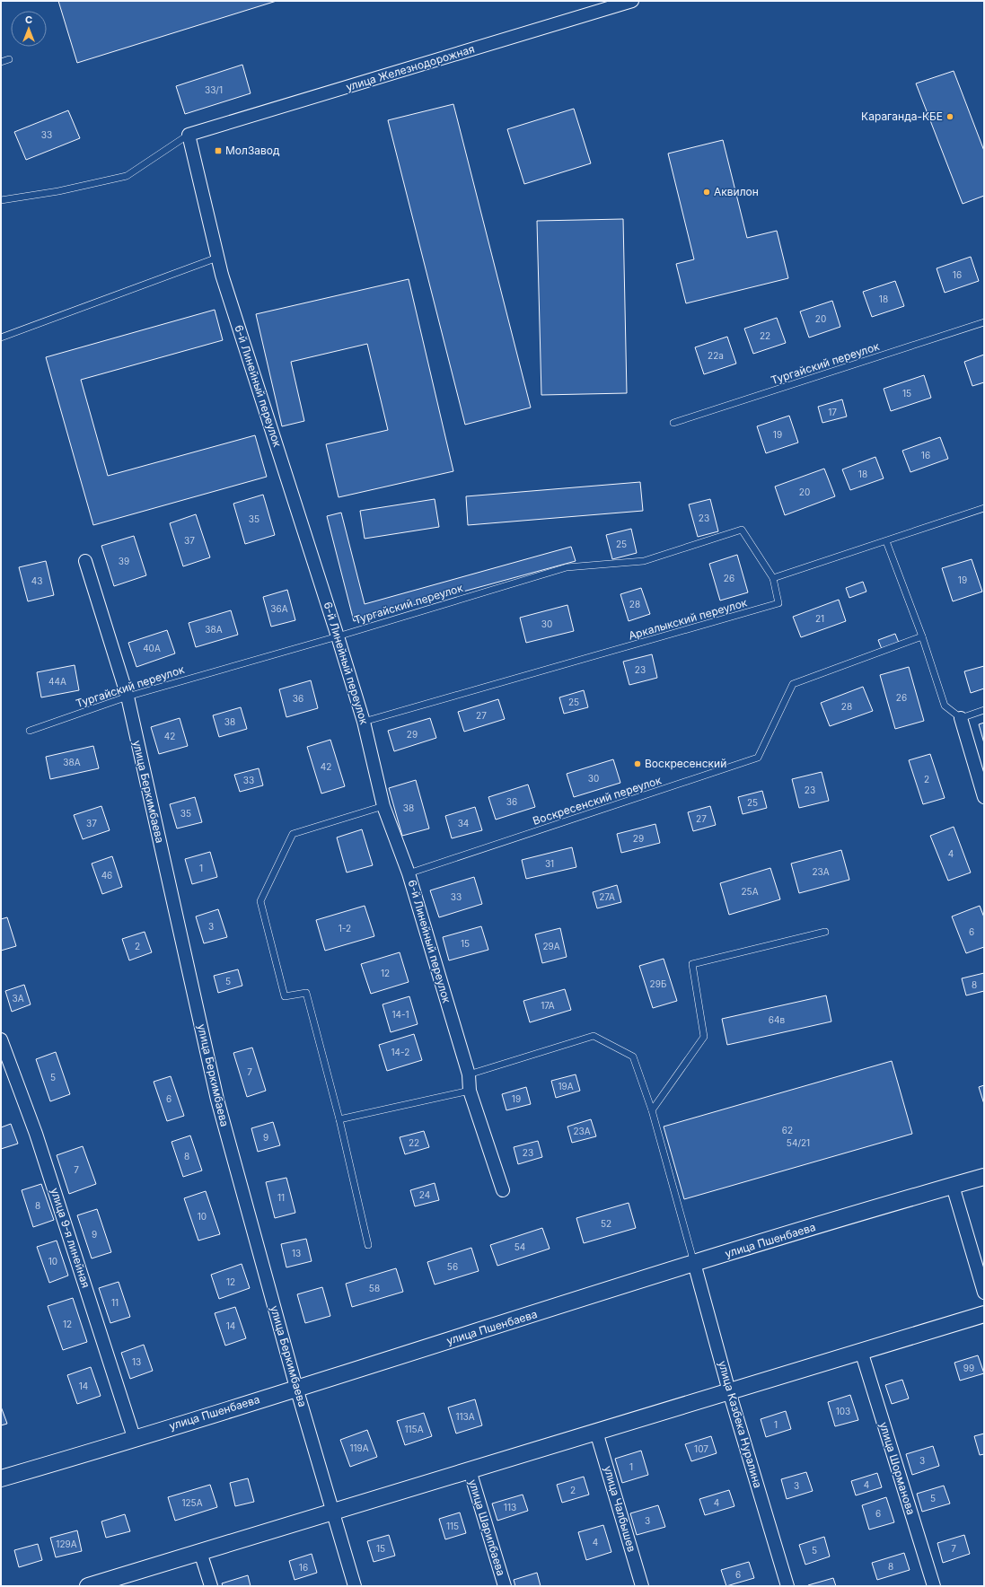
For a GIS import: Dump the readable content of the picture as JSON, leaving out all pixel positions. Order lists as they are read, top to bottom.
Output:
{
  "streets": {
    "street": [
      "улица Железнодорожная",
      "6-й Линейный переулок",
      "улица Беркимбаева",
      "улица 9-я линейная",
      "улица Пшенбаева",
      "улица Казбека Нуралина",
      "улица Шорманова",
      "улица Чалбышев",
      "улица Шарипбаева"
    ],
    "lane": ["Тургайский переулок", "Аркалыкский переулок", "Воскресенский переулок"]
  },
  "crossings": [
    ["улица Железнодорожная", "6-й Линейный переулок"],
    ["Тургайский переулок", "6-й Линейный переулок"],
    ["Тургайский переулок", "Аркалыкский переулок"],
    ["Тургайский переулок", "улица Беркимбаева"],
    ["6-й Линейный переулок", "Аркалыкский переулок"],
    ["6-й Линейный переулок", "Воскресенский переулок"],
    ["улица Беркимбаева", "улица Пшенбаева"],
    ["улица 9-я линейная", "улица Пшенбаева"],
    ["улица Пшенбаева", "улица Казбека Нуралина"]
  ],
  "places": {
    "other": ["Караганда-КБЕ", "Аквилон", "Воскресенский"],
    "transit": ["МолЗавод"]
  },
  "house_numbers": [
    "33/1",
    "33",
    "16",
    "18",
    "20",
    "22",
    "22а",
    "15",
    "17",
    "19",
    "16",
    "18",
    "20",
    "23",
    "35",
    "37",
    "25",
    "39",
    "26",
    "19",
    "43",
    "28",
    "36А",
    "21",
    "30",
    "38А",
    "40А",
    "23",
    "44А",
    "26",
    "36",
    "25",
    "28",
    "27",
    "38",
    "29",
    "42",
    "38А",
    "42",
    "30",
    "2",
    "33",
    "23",
    "36",
    "25",
    "38",
    "35",
    "27",
    "37",
    "34",
    "29",
    "4",
    "31",
    "1",
    "23А",
    "46",
    "25А",
    "33",
    "27А",
    "3",
    "1-2",
    "6",
    "15",
    "2",
    "29А",
    "12",
    "5",
    "29Б",
    "8",
    "3А",
    "17А",
    "14-1",
    "64в",
    "14-2",
    "7",
    "5",
    "19А",
    "6",
    "19",
    "62",
    "23А",
    "9",
    "22",
    "54/21",
    "23",
    "8",
    "7",
    "24",
    "11",
    "8",
    "10",
    "52",
    "9",
    "54",
    "13",
    "10",
    "56",
    "12",
    "58",
    "11",
    "12",
    "14",
    "13",
    "99",
    "14",
    "103",
    "113А",
    "1",
    "115А",
    "119А",
    "107",
    "3",
    "1",
    "4",
    "3",
    "2",
    "5",
    "125А",
    "4",
    "113",
    "6",
    "3",
    "115",
    "4",
    "129А",
    "15",
    "7",
    "5",
    "8",
    "16",
    "6"
  ],
  "north": "top"
}
